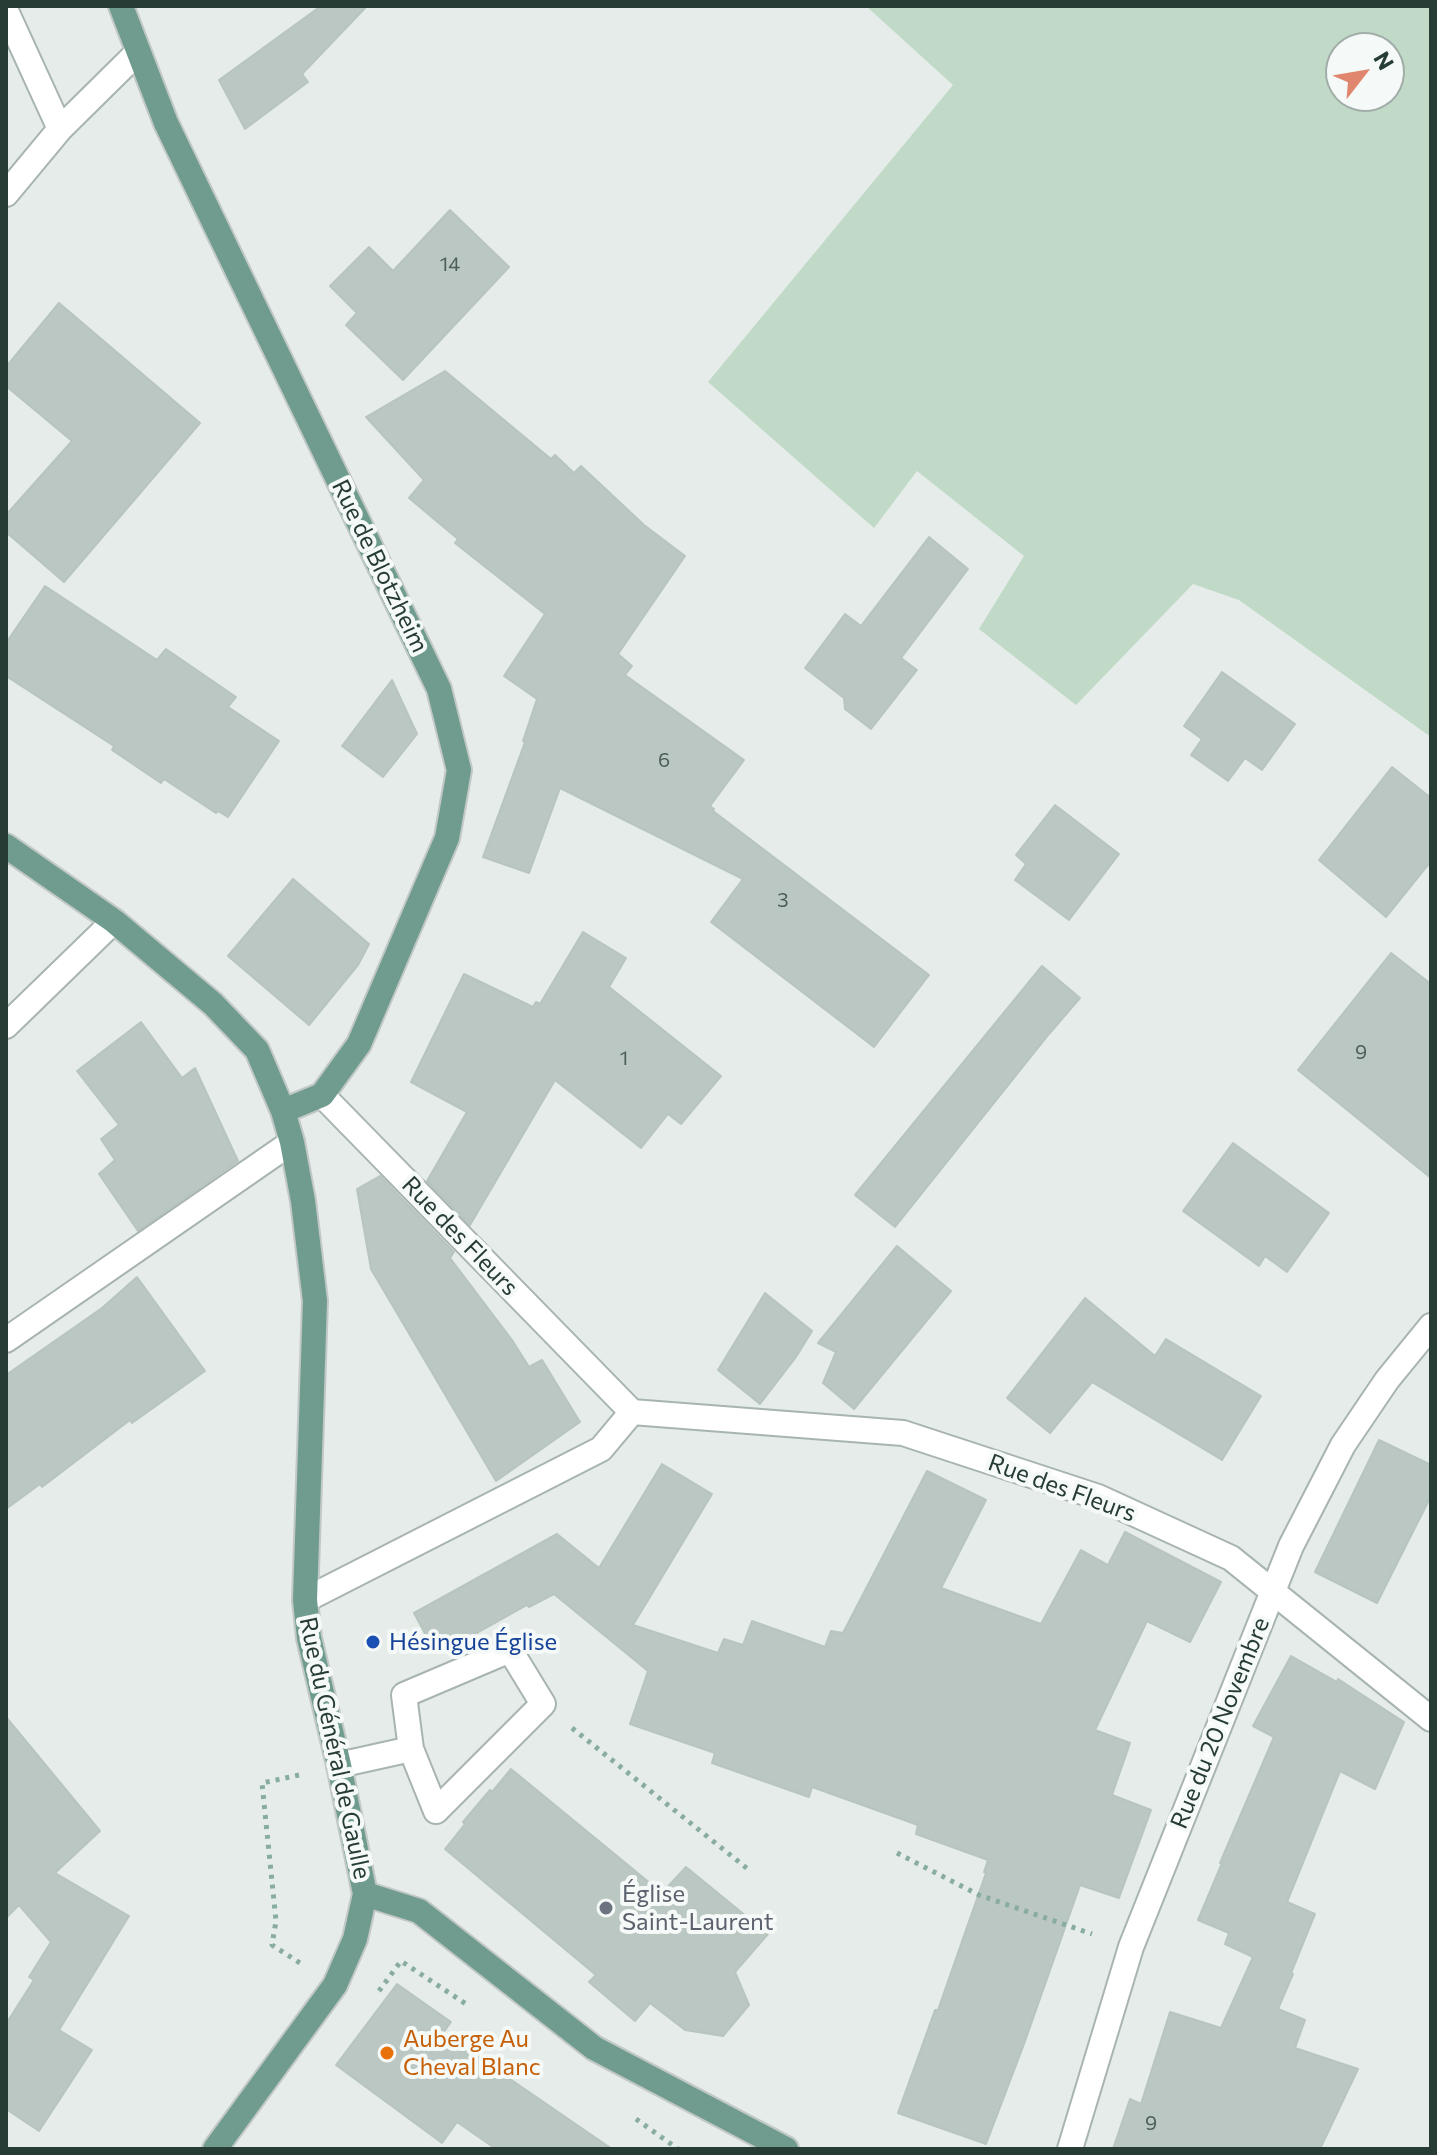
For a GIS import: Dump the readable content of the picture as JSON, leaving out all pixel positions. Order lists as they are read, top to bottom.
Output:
{
  "streets": {
    "main road": ["Rue de Blotzheim", "Rue du Général de Gaulle"],
    "street": ["Rue des Fleurs", "Rue du 20 Novembre"]
  },
  "crossings": [
    ["Rue de Blotzheim", "Rue des Fleurs"],
    ["Rue des Fleurs", "Rue du 20 Novembre"]
  ],
  "places": ["Hésingue Église", "Église Saint-Laurent", "Auberge Au Cheval Blanc"],
  "house_numbers": [
    "14",
    "6",
    "3",
    "9",
    "1",
    "9"
  ],
  "north": "top right"
}
